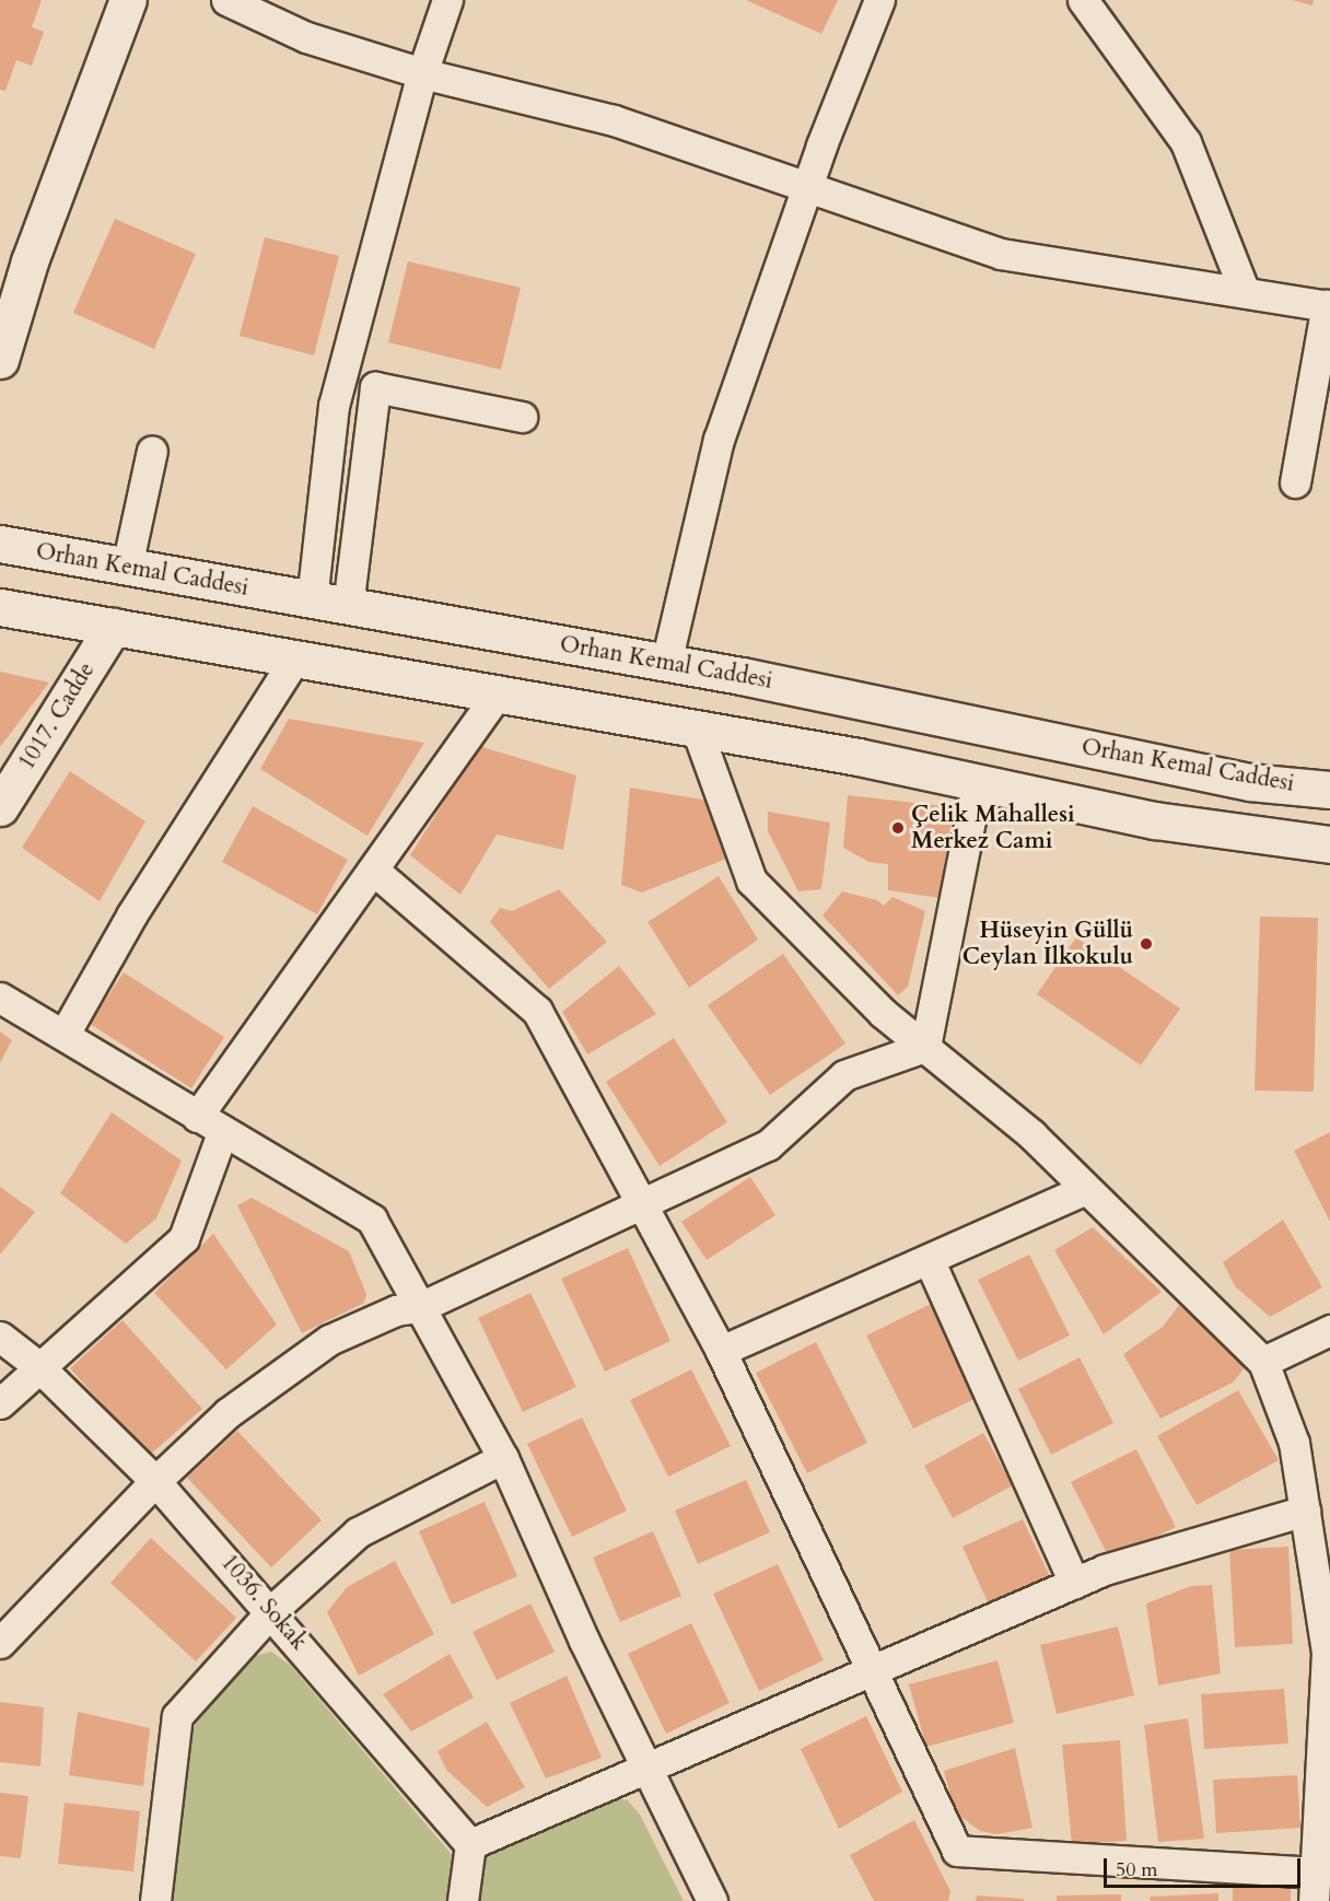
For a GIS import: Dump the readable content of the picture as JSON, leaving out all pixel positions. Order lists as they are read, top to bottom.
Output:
{
  "streets": {
    "main road": ["Orhan Kemal Caddesi", "1017. Cadde"],
    "street": ["1036. Sokak"]
  },
  "places": ["Çelik Mahallesi Merkez Cami", "Hüseyin Güllü Ceylan İlkokulu"],
  "scale_bar": "50 m"
}
